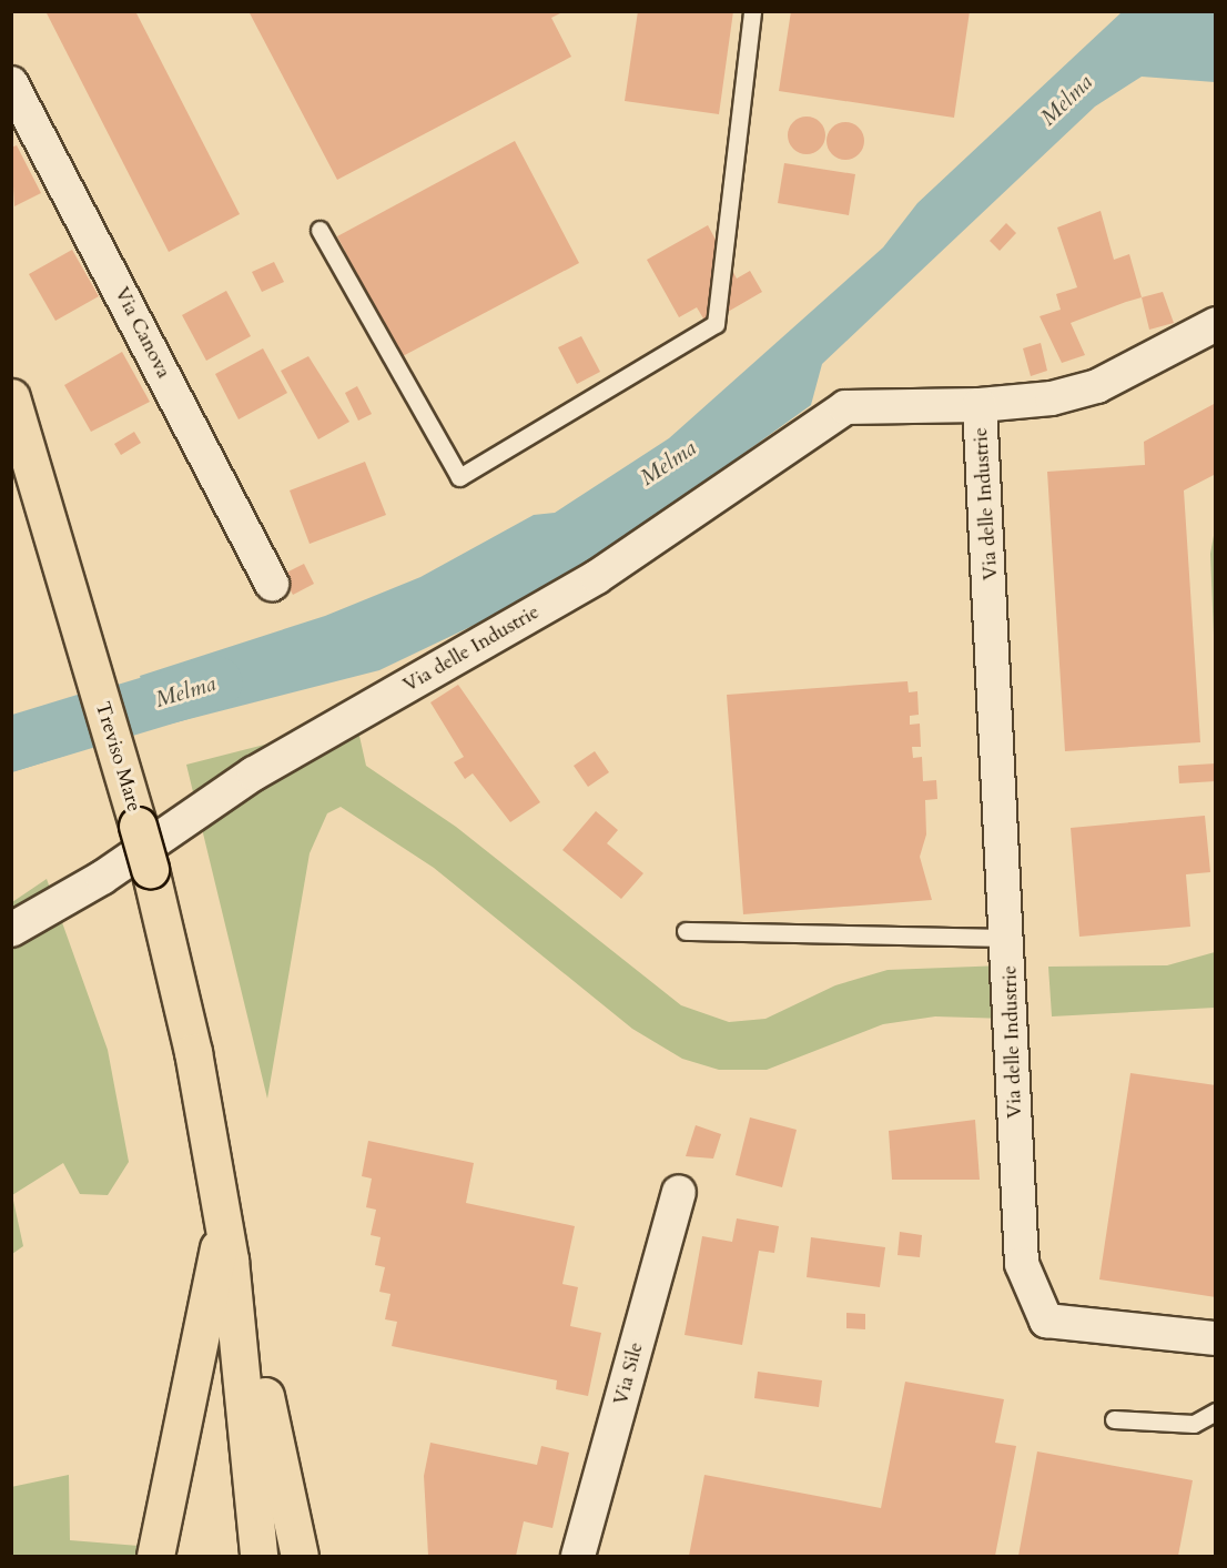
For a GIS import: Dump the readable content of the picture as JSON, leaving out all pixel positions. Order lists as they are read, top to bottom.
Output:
{
  "streets": {
    "highway": ["Treviso Mare"],
    "street": ["Via Canova", "Via delle Industrie", "Via Sile"]
  },
  "water": ["Melma"]
}
